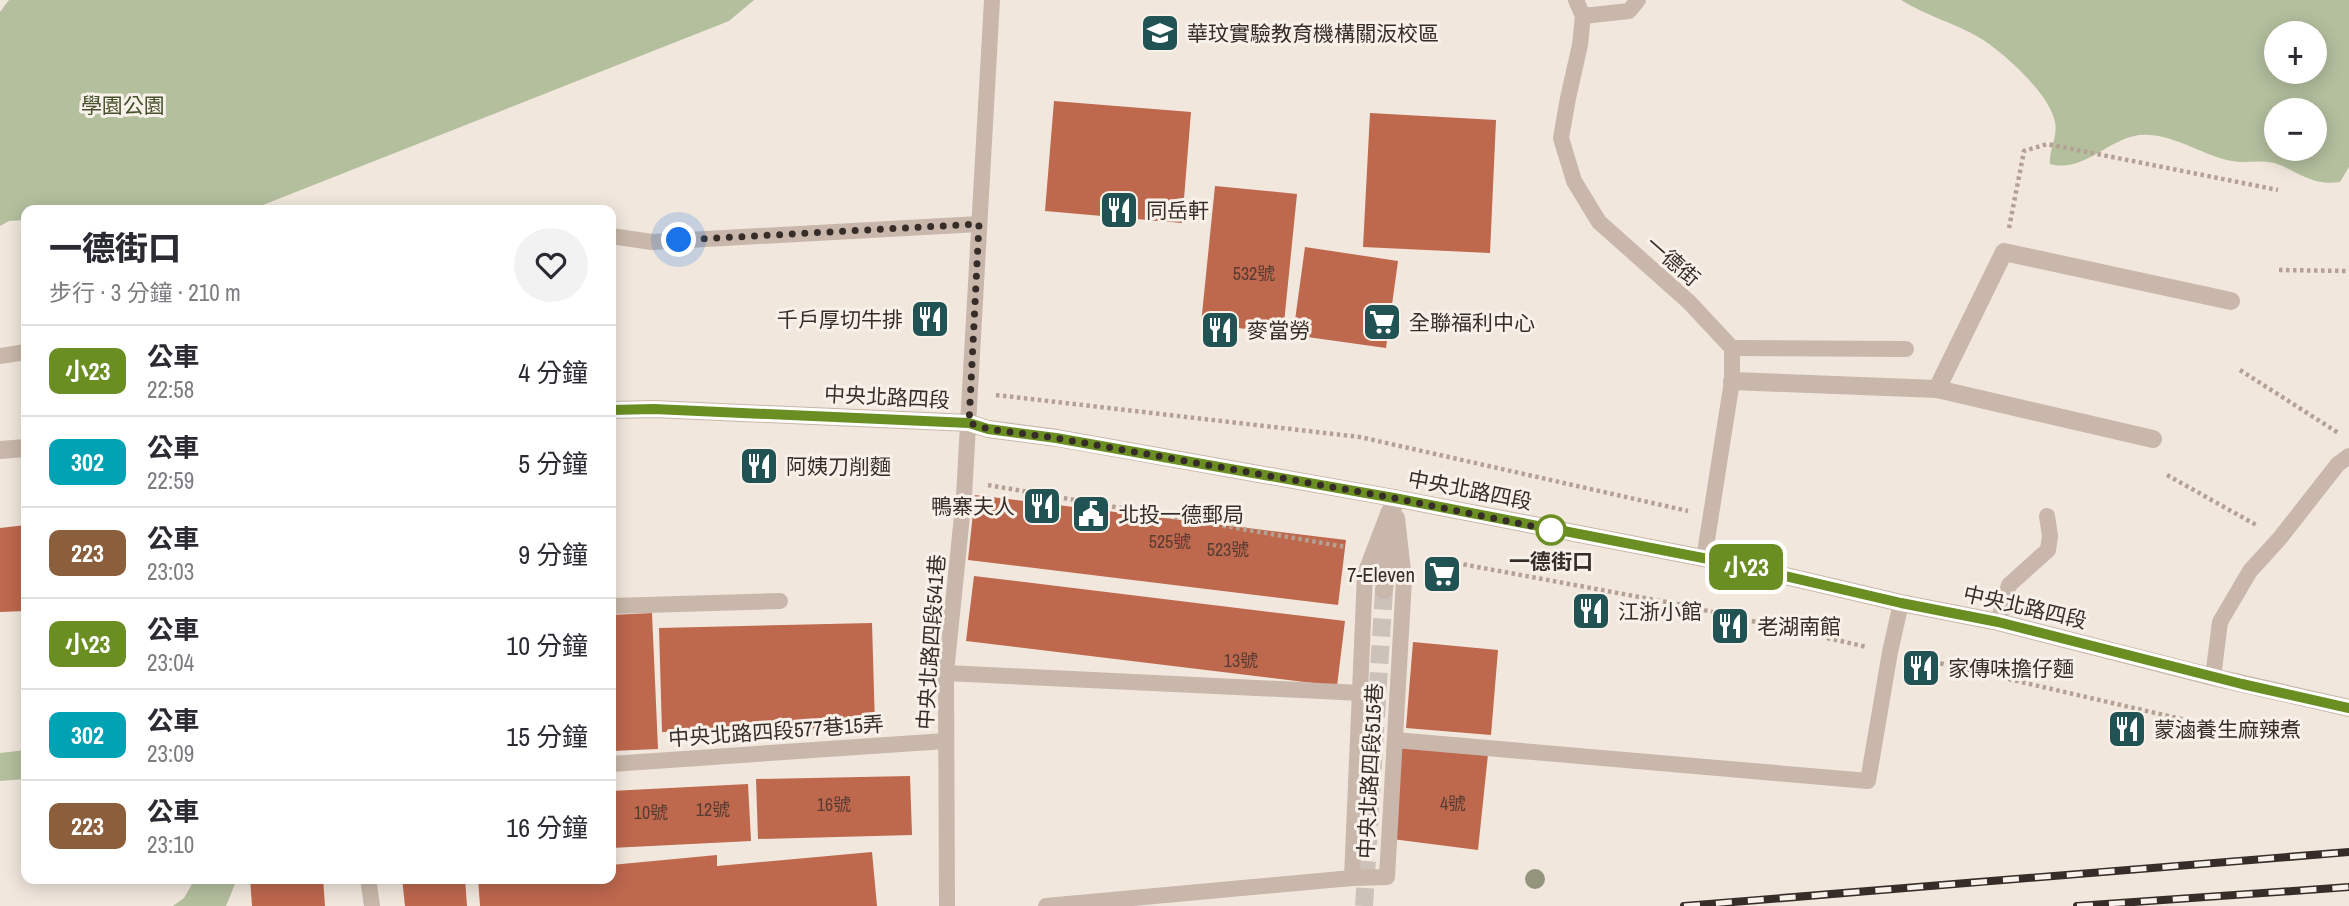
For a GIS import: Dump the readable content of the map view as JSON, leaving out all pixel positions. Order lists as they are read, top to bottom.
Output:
{
  "streets": {
    "street": ["中央北路四段"],
    "lane": [
      "一德街",
      "中央北路四段541巷",
      "中央北路四段577巷15弄",
      "中央北路四段515巷"
    ]
  },
  "crossings": [
    ["中央北路四段", "中央北路四段541巷"],
    ["中央北路四段", "中央北路四段515巷"],
    ["中央北路四段541巷", "中央北路四段577巷15弄"]
  ],
  "parks": ["學園公園"],
  "places": {
    "school or university": ["華玟實驗教育機構關汳校區"],
    "restaurant": [
      "同岳軒",
      "千戶厚切牛排",
      "麥當勞",
      "阿姨刀削麵",
      "鴨寨夫人",
      "江浙小館",
      "老湖南館",
      "家傳味擔仔麵",
      "蒙滷養生麻辣煮"
    ],
    "supermarket": ["全聯福利中心", "7-Eleven"],
    "public building": ["北投一德郵局"],
    "other": ["一德街口"]
  },
  "lines": ["bus line 小23"],
  "house_numbers": [
    "532號",
    "525號",
    "523號",
    "13號",
    "4號",
    "16號",
    "12號",
    "10號"
  ],
  "page": {
    "on_map": "小23",
    "map_buttons": ["+", "−"],
    "heading": ["一德街口", "步行 · 3 分鐘 · 210 m"],
    "list": [
      {
        "mark": "小23",
        "name": "公車",
        "note": "22:58",
        "value": "4 分鐘"
      },
      {
        "mark": "302",
        "name": "公車",
        "note": "22:59",
        "value": "5 分鐘"
      },
      {
        "mark": "223",
        "name": "公車",
        "note": "23:03",
        "value": "9 分鐘"
      },
      {
        "mark": "小23",
        "name": "公車",
        "note": "23:04",
        "value": "10 分鐘"
      },
      {
        "mark": "302",
        "name": "公車",
        "note": "23:09",
        "value": "15 分鐘"
      },
      {
        "mark": "223",
        "name": "公車",
        "note": "23:10",
        "value": "16 分鐘"
      }
    ]
  }
}
